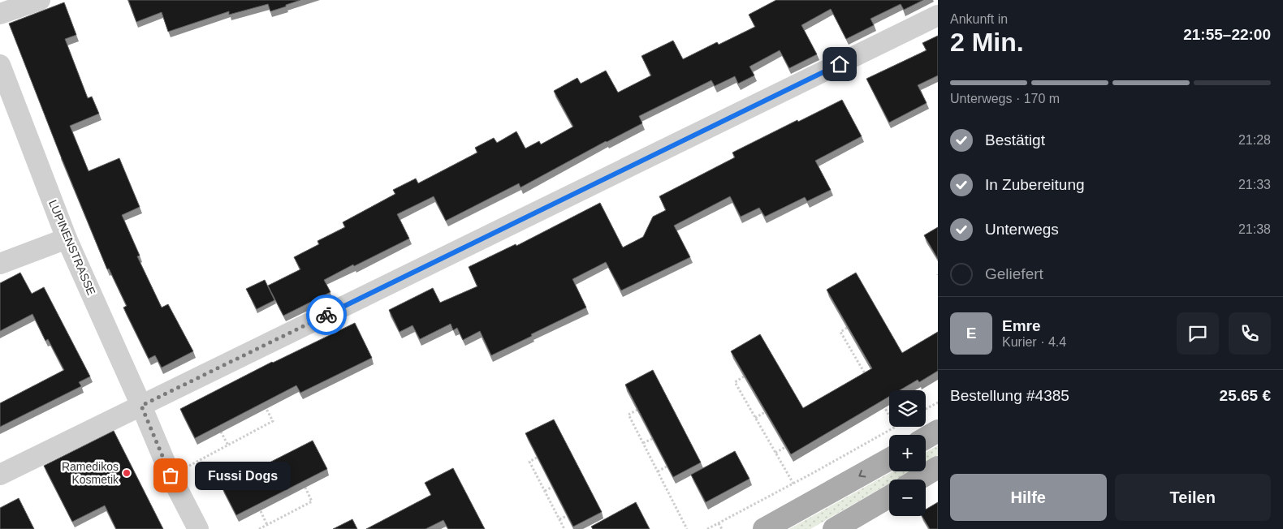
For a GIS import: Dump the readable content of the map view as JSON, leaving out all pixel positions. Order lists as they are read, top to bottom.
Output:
{
  "streets": {
    "street": ["LUPINENSTRASSE"]
  },
  "places": ["Ramedikos Kosmetik", "Fussi Dogs"],
  "page": {
    "heading": ["2 Min.", "Ankunft in", "21:55–22:00"],
    "panel": [
      "Emre",
      "Kurier · 4.4",
      "Bestellung #4385",
      "25.65 €"
    ],
    "bar": "Unterwegs · 170 m",
    "list": [
      ["Bestätigt", "21:28"],
      ["In Zubereitung", "21:33"],
      ["Unterwegs", "21:38"],
      "Geliefert"
    ],
    "round": "E",
    "map_buttons": ["+", "−"],
    "bubble": "Fussi Dogs",
    "buttons": ["Hilfe", "Teilen"]
  }
}
